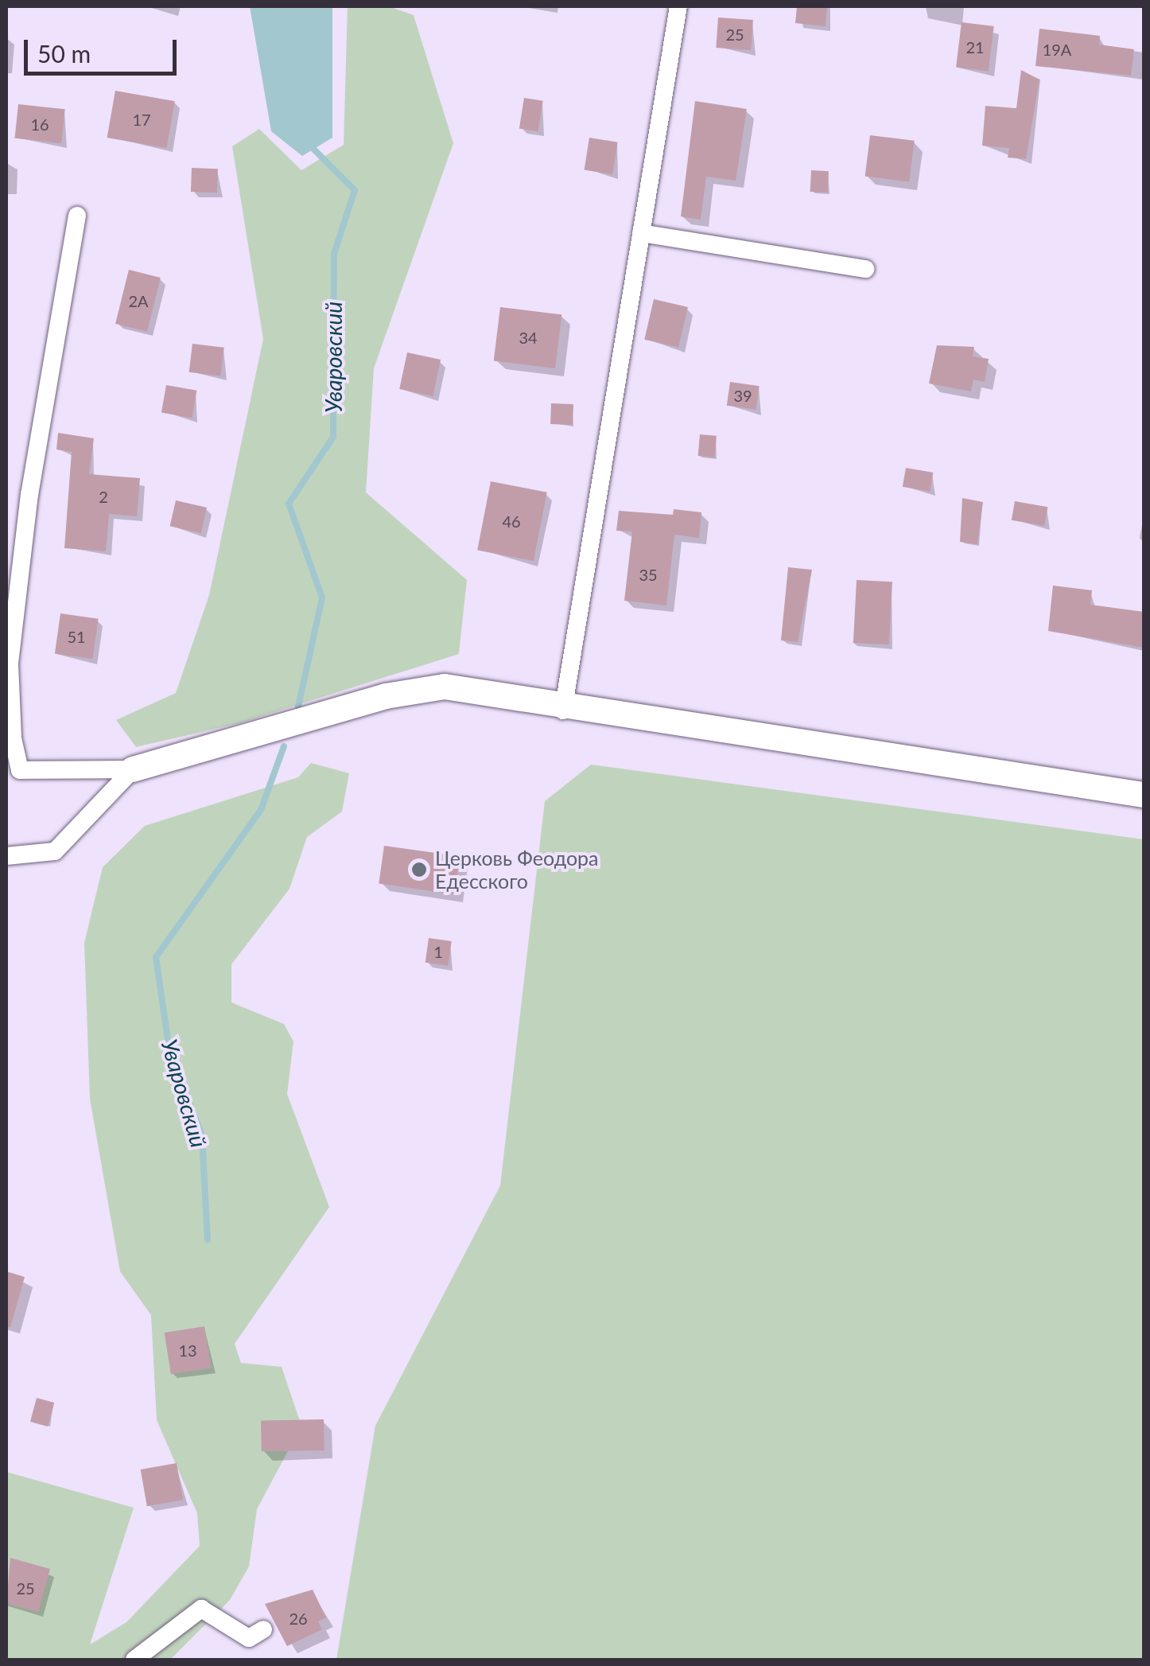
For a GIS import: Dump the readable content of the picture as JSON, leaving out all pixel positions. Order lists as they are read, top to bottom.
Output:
{
  "water": ["Уваровский"],
  "places": ["Церковь Феодора Едесского"],
  "house_numbers": [
    "25",
    "21",
    "19А",
    "17",
    "16",
    "2А",
    "34",
    "39",
    "2",
    "46",
    "35",
    "51",
    "1",
    "13",
    "25",
    "26"
  ],
  "scale_bar": "50 m"
}
